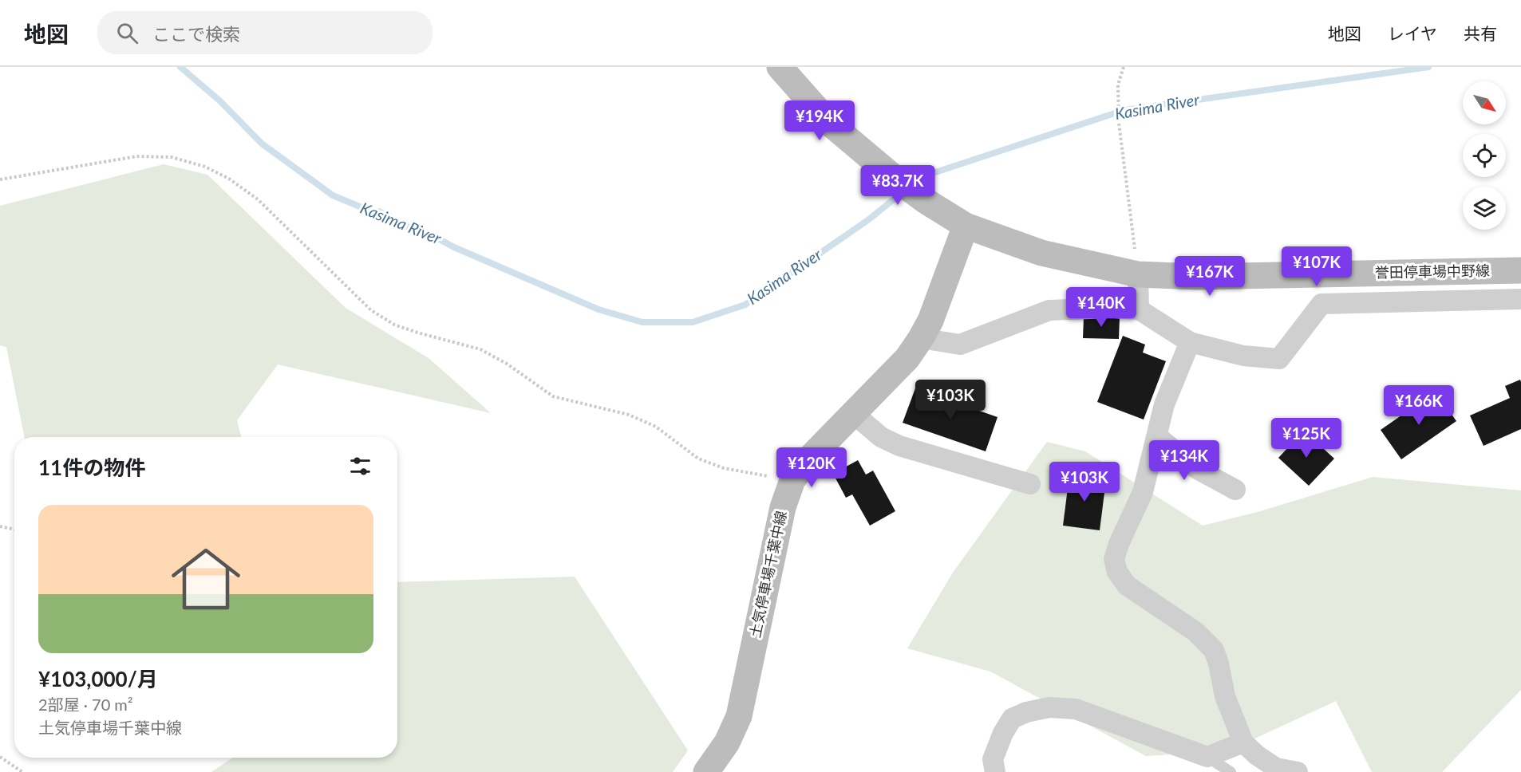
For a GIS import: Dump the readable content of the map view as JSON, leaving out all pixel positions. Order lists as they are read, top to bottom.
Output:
{
  "streets": {
    "main road": ["誉田停車場中野線", "土気停車場千葉中線"]
  },
  "crossings": [
    ["誉田停車場中野線", "土気停車場千葉中線"]
  ],
  "water": ["Kasima River"],
  "north": "bottom right",
  "page": {
    "header": "地図",
    "search": "ここで検索",
    "nav": ["地図", "レイヤ", "共有"],
    "price": [
      "¥194K",
      "¥83.7K",
      "¥107K",
      "¥167K",
      "¥140K",
      "¥103K",
      "¥166K",
      "¥125K",
      "¥134K",
      "¥120K",
      "¥103K"
    ],
    "heading": "11件の物件",
    "list": [
      {
        "name": "¥103,000/月",
        "note": "2部屋 · 70 m² · 土気停車場千葉中線"
      }
    ]
  }
}
